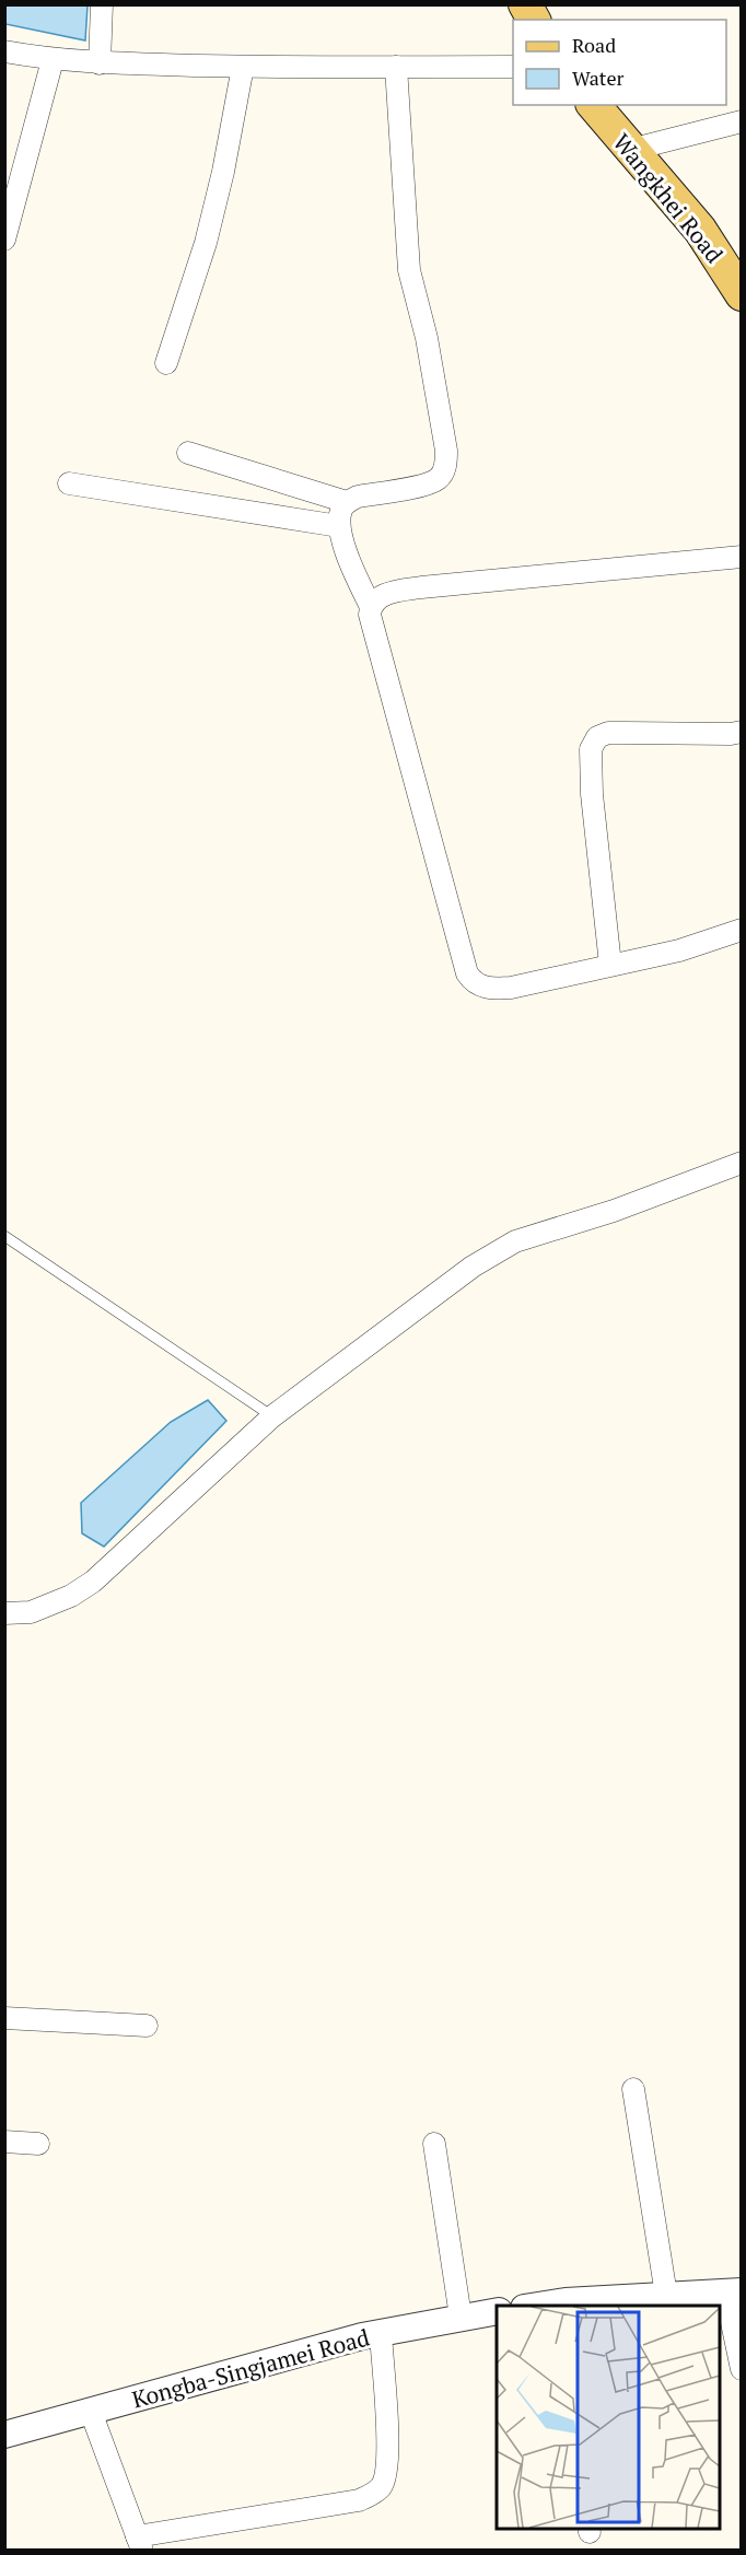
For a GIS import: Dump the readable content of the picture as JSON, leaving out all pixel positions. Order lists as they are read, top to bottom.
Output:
{
  "streets": {
    "main road": ["Wangkhei Road"],
    "street": ["Kongba-Singjamei Road"]
  },
  "legend": ["Road", "Water"]
}
